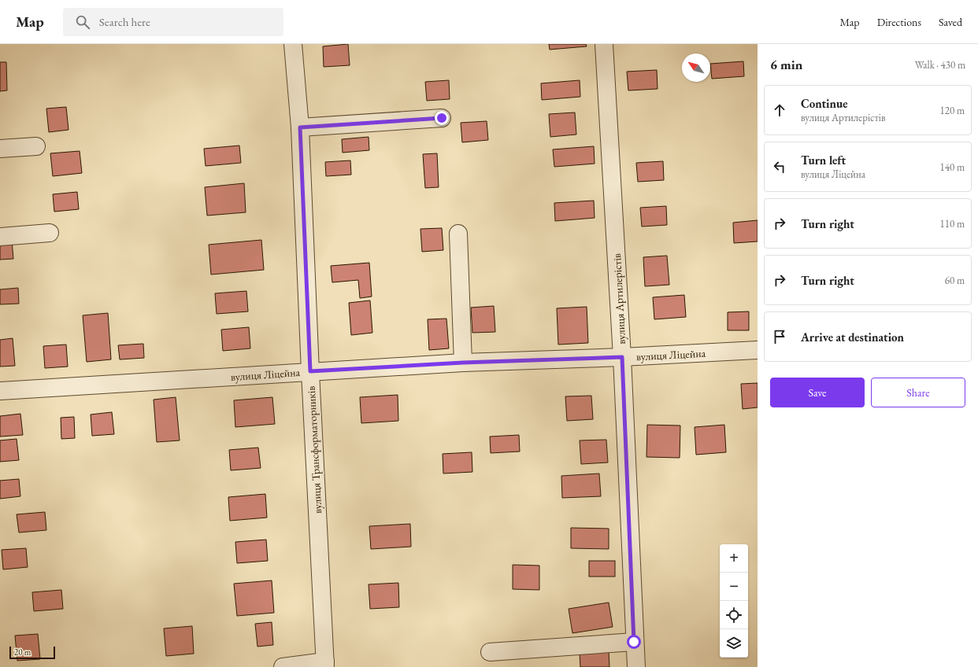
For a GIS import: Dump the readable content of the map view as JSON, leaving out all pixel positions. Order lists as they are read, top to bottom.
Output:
{
  "streets": {
    "street": ["вулиця Артилерістів", "вулиця Ліцейна", "вулиця Трансформаторників"]
  },
  "crossings": [
    ["вулиця Артилерістів", "вулиця Ліцейна"],
    ["вулиця Ліцейна", "вулиця Трансформаторників"]
  ],
  "scale_bar": "20 m",
  "north": "top left",
  "page": {
    "header": "Map",
    "search": "Search here",
    "nav": ["Map", "Directions", "Saved"],
    "heading": ["6 min", "Walk · 430 m"],
    "list": [
      ["Continue", "вулиця Артилерістів", "120 m"],
      ["Turn left", "вулиця Ліцейна", "140 m"],
      ["Turn right", "110 m"],
      ["Turn right", "60 m"],
      "Arrive at destination"
    ],
    "buttons": ["Save", "Share"],
    "map_buttons": ["+", "−"],
    "scale": "20 m"
  }
}
